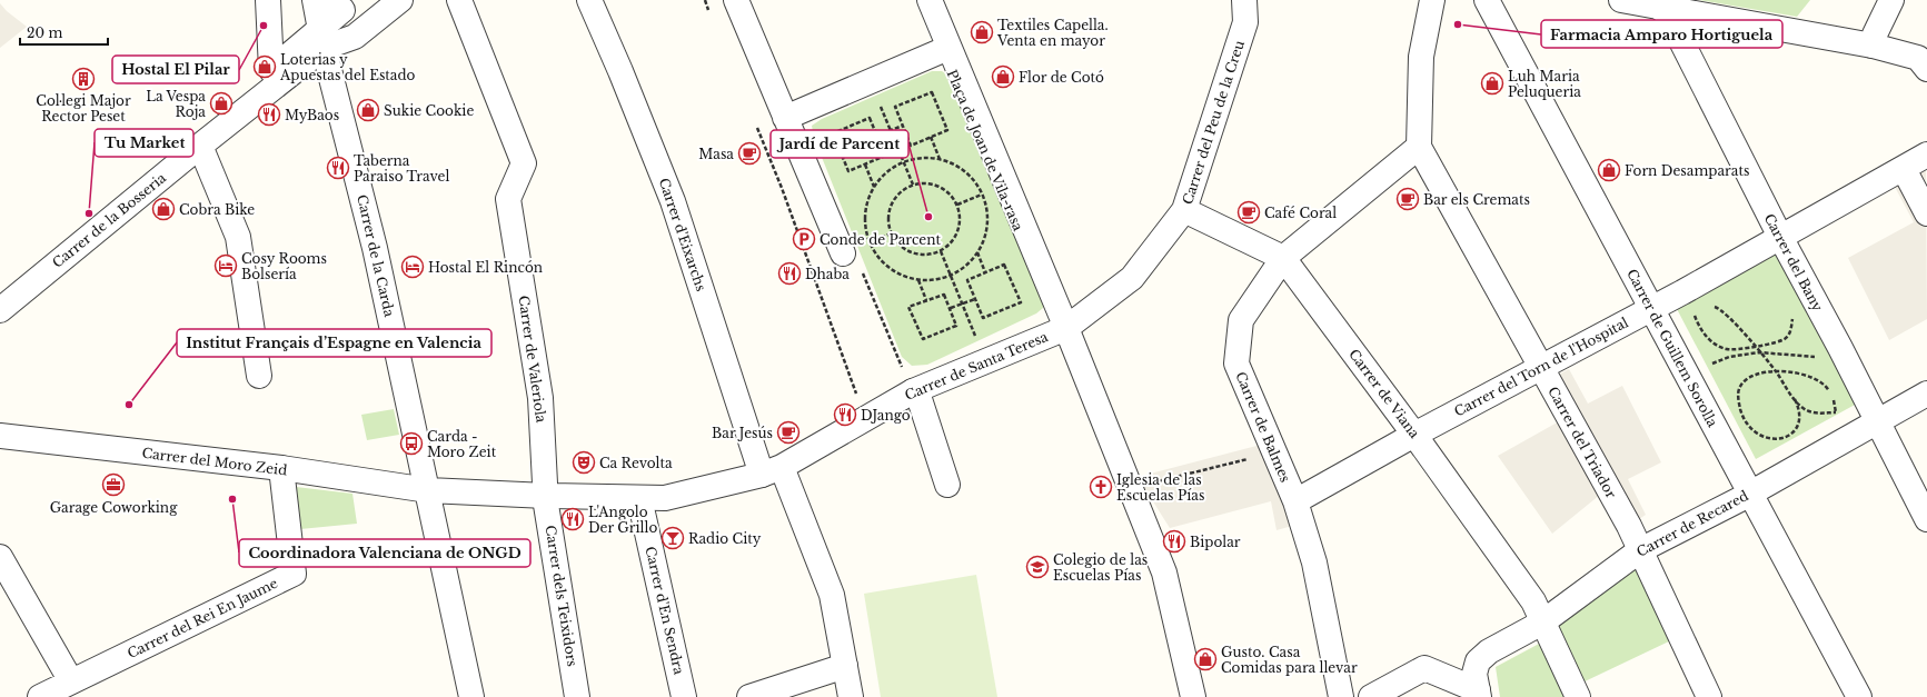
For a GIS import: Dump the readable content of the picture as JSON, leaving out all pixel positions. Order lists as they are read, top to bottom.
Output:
{
  "streets": {
    "street": [
      "Carrer del Peu de la Creu",
      "Plaça de Joan de Vila-rasa",
      "Carrer de la Bosseria",
      "Carrer d'Eixarchs",
      "Carrer de la Carda",
      "Carrer del Bany",
      "Carrer de Guillem Sorolla",
      "Carrer de Valeriola",
      "Carrer de Santa Teresa",
      "Carrer del Torn de l'Hospital",
      "Carrer de Viana",
      "Carrer de Balmes",
      "Carrer del Triador",
      "Carrer del Moro Zeid",
      "Carrer de Recared",
      "Carrer dels Teixidors",
      "Carrer d'En Sendra",
      "Carrer del Rei En Jaume"
    ]
  },
  "crossings": [
    ["Carrer del Peu de la Creu", "Plaça de Joan de Vila-rasa"],
    ["Carrer del Peu de la Creu", "Carrer de Santa Teresa"],
    ["Carrer del Peu de la Creu", "Carrer de Viana"],
    ["Plaça de Joan de Vila-rasa", "Carrer de Santa Teresa"],
    ["Carrer de la Bosseria", "Carrer de la Carda"],
    ["Carrer d'Eixarchs", "Carrer de Santa Teresa"],
    ["Carrer de la Carda", "Carrer de Santa Teresa"],
    ["Carrer de la Carda", "Carrer del Moro Zeid"],
    ["Carrer del Bany", "Carrer del Torn de l'Hospital"],
    ["Carrer del Bany", "Carrer de Recared"],
    ["Carrer de Guillem Sorolla", "Carrer del Torn de l'Hospital"],
    ["Carrer de Guillem Sorolla", "Carrer de Recared"],
    ["Carrer de Valeriola", "Carrer de Santa Teresa"],
    ["Carrer de Valeriola", "Carrer dels Teixidors"],
    ["Carrer de Santa Teresa", "Carrer del Moro Zeid"],
    ["Carrer de Santa Teresa", "Carrer dels Teixidors"],
    ["Carrer de Santa Teresa", "Carrer d'En Sendra"],
    ["Carrer del Torn de l'Hospital", "Carrer de Viana"],
    ["Carrer del Torn de l'Hospital", "Carrer de Balmes"],
    ["Carrer del Torn de l'Hospital", "Carrer del Triador"],
    ["Carrer de Viana", "Carrer de Balmes"],
    ["Carrer de Viana", "Carrer de Recared"],
    ["Carrer de Balmes", "Carrer del Triador"],
    ["Carrer del Triador", "Carrer de Recared"],
    ["Carrer del Moro Zeid", "Carrer del Rei En Jaume"]
  ],
  "places": {
    "other": [
      "Farmacia Amparo Hortiguela",
      "Hostal El Pilar",
      "Tu Market",
      "Jardí de Parcent",
      "Institut Français d’Espagne en Valencia",
      "Coordinadora Valenciana de ONGD"
    ],
    "shop": [
      "Textiles Capella. Venta en mayor",
      "Loterias y Apuestas del Estado",
      "Flor de Cotó",
      "Luh Maria Peluqueria",
      "La Vespa Roja",
      "Sukie Cookie",
      "Forn Desamparats",
      "Cobra Bike",
      "Gusto. Casa Comidas para llevar"
    ],
    "building": ["Col·legi Major Rector Peset"],
    "restaurant": [
      "MyBaos",
      "Taberna Paraiso Travel",
      "Dhaba",
      "DJango",
      "L'Angolo Der Grillo",
      "Bipolar"
    ],
    "cafe": [
      "Masa",
      "Bar els Cremats",
      "Café Coral",
      "Bar Jesús"
    ],
    "parking": ["Conde de Parcent"],
    "hotel": ["Cosy Rooms Bolsería", "Hostal El Rincón"],
    "bus stop": ["Carda - Moro Zeit"],
    "theatre": ["Ca Revolta"],
    "office": ["Garage Coworking"],
    "church": ["Iglesia de las Escuelas Pías"],
    "bar": ["Radio City"],
    "school or university": ["Colegio de las Escuelas Pías"]
  },
  "scale_bar": "20 m"
}
